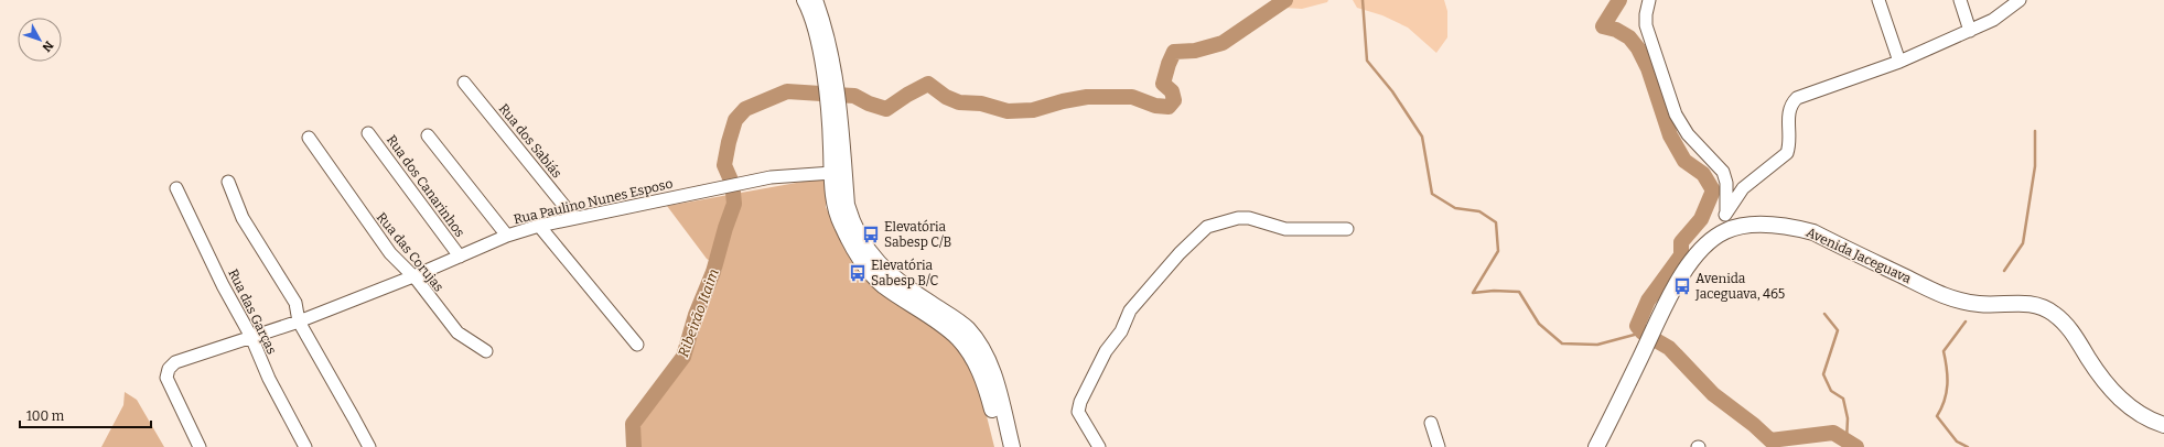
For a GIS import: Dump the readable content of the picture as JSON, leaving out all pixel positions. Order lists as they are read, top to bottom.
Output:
{
  "streets": {
    "main road": ["Avenida Jaceguava"],
    "street": [
      "Rua dos Sabiás",
      "Rua dos Canarinhos",
      "Rua Paulino Nunes Esposo",
      "Rua das Corujas",
      "Rua das Garças"
    ]
  },
  "crossings": [
    ["Rua dos Sabiás", "Rua Paulino Nunes Esposo"],
    ["Rua dos Canarinhos", "Rua Paulino Nunes Esposo"],
    ["Rua Paulino Nunes Esposo", "Rua das Corujas"],
    ["Rua Paulino Nunes Esposo", "Rua das Garças"]
  ],
  "water": ["Ribeirão Itaim"],
  "places": {
    "bus stop": ["Elevatória Sabesp C/B", "Elevatória Sabesp B/C", "Avenida Jaceguava, 465"]
  },
  "scale_bar": "100 m",
  "north": "bottom right"
}
